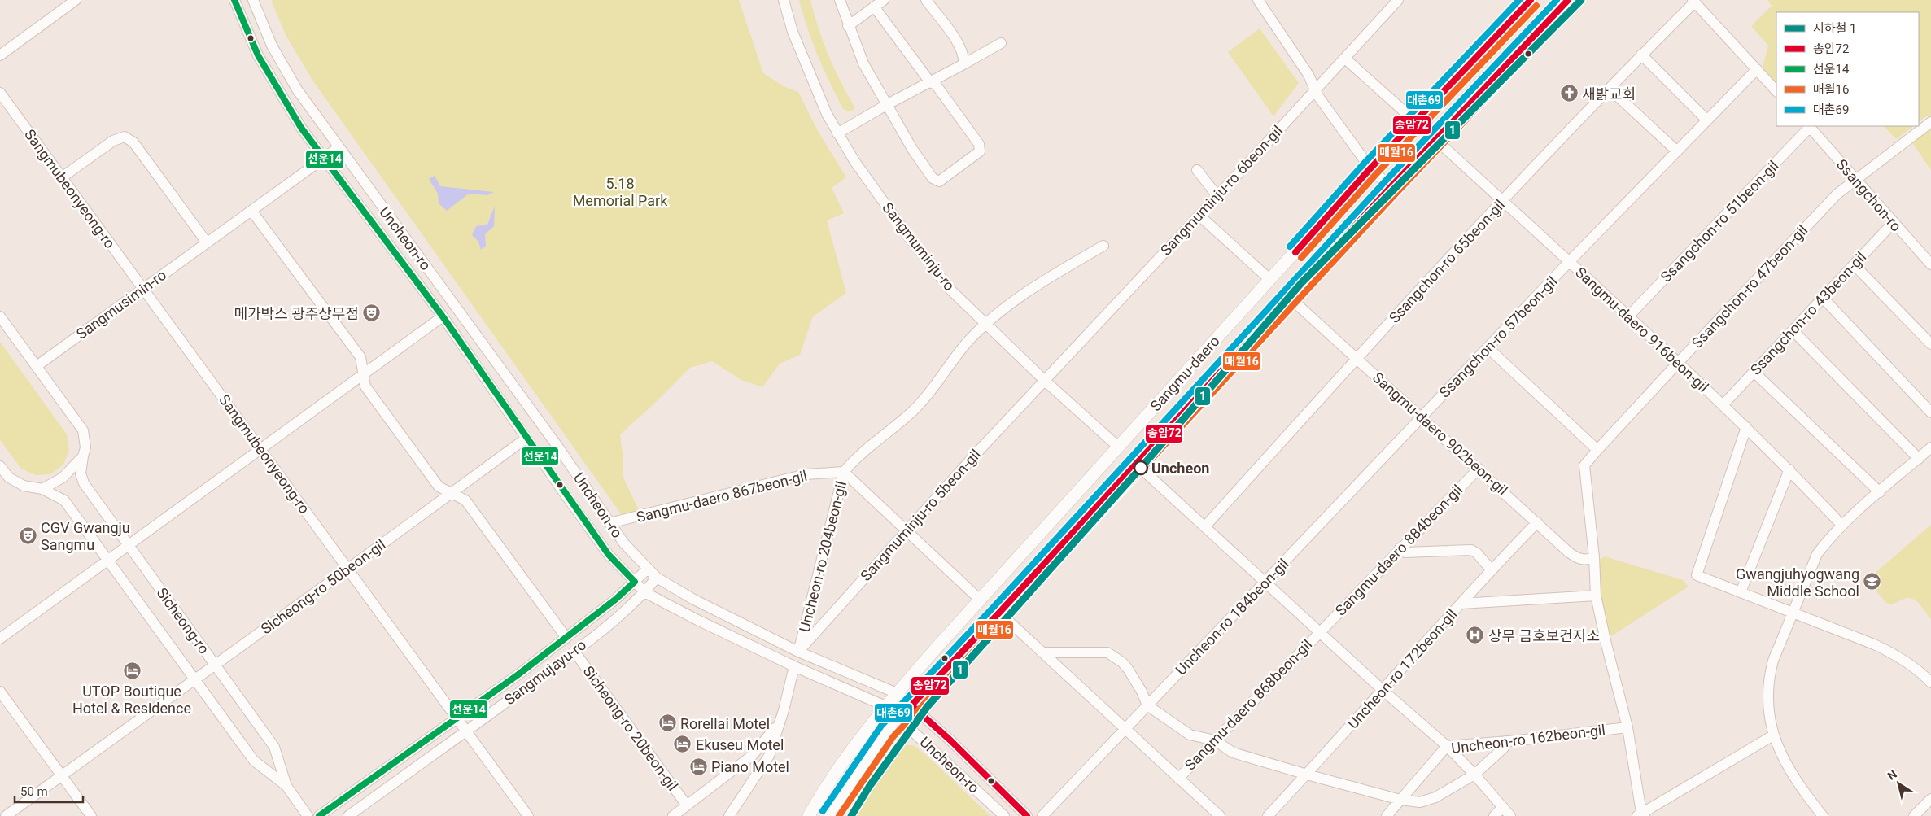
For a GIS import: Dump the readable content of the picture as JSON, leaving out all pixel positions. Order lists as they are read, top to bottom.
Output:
{
  "streets": {
    "main road": ["Sangmu-daero"],
    "street": [
      "Sangmubeonyeong-ro",
      "Sangmuminju-ro 6beon-gil",
      "Ssangchon-ro",
      "Ssangchon-ro 51beon-gil",
      "Uncheon-ro",
      "Sangmuminju-ro",
      "Ssangchon-ro 65beon-gil",
      "Ssangchon-ro 47beon-gil",
      "Sangmusimin-ro",
      "Ssangchon-ro 43beon-gil",
      "Sangmu-daero 916beon-gil",
      "Ssangchon-ro 57beon-gil",
      "Sangmu-daero 902beon-gil",
      "Sangmu-daero 867beon-gil",
      "Sangmuminju-ro 5beon-gil",
      "Sangmu-daero 884beon-gil",
      "Uncheon-ro 204beon-gil",
      "Sicheong-ro 50beon-gil",
      "Uncheon-ro 184beon-gil",
      "Sicheong-ro",
      "Uncheon-ro 172beon-gil",
      "Sangmujayu-ro",
      "Sangmu-daero 868beon-gil",
      "Sicheong-ro 20beon-gil",
      "Uncheon-ro 162beon-gil"
    ]
  },
  "crossings": [
    ["Sangmubeonyeong-ro", "Sangmusimin-ro"],
    ["Sangmubeonyeong-ro", "Sicheong-ro 50beon-gil"],
    ["Sangmubeonyeong-ro", "Sangmujayu-ro"],
    ["Sangmuminju-ro 6beon-gil", "Sangmuminju-ro"],
    ["Sangmuminju-ro 6beon-gil", "Sangmuminju-ro 5beon-gil"],
    ["Ssangchon-ro", "Ssangchon-ro 51beon-gil"],
    ["Ssangchon-ro", "Ssangchon-ro 47beon-gil"],
    ["Ssangchon-ro", "Ssangchon-ro 43beon-gil"],
    ["Ssangchon-ro 51beon-gil", "Sangmu-daero 916beon-gil"],
    ["Uncheon-ro", "Sangmusimin-ro"],
    ["Uncheon-ro", "Sangmu-daero"],
    ["Uncheon-ro", "Sangmu-daero 867beon-gil"],
    ["Uncheon-ro", "Sangmuminju-ro 5beon-gil"],
    ["Uncheon-ro", "Uncheon-ro 204beon-gil"],
    ["Uncheon-ro", "Sicheong-ro 50beon-gil"],
    ["Uncheon-ro", "Sangmujayu-ro"],
    ["Sangmuminju-ro", "Sangmu-daero"],
    ["Sangmuminju-ro", "Sangmuminju-ro 5beon-gil"],
    ["Sangmuminju-ro", "Uncheon-ro 204beon-gil"],
    ["Ssangchon-ro 65beon-gil", "Sangmu-daero 916beon-gil"],
    ["Ssangchon-ro 65beon-gil", "Sangmu-daero 902beon-gil"],
    ["Ssangchon-ro 47beon-gil", "Sangmu-daero 916beon-gil"],
    ["Ssangchon-ro 47beon-gil", "Sangmu-daero 902beon-gil"],
    ["Ssangchon-ro 47beon-gil", "Uncheon-ro 162beon-gil"],
    ["Sangmusimin-ro", "Sicheong-ro"],
    ["Ssangchon-ro 43beon-gil", "Sangmu-daero 916beon-gil"],
    ["Sangmu-daero 916beon-gil", "Ssangchon-ro 57beon-gil"],
    ["Sangmu-daero 916beon-gil", "Sangmu-daero"],
    ["Ssangchon-ro 57beon-gil", "Sangmu-daero 902beon-gil"],
    ["Ssangchon-ro 57beon-gil", "Uncheon-ro 184beon-gil"],
    ["Sangmu-daero", "Sangmu-daero 902beon-gil"],
    ["Sangmu-daero", "Sangmu-daero 868beon-gil"],
    ["Sangmu-daero 902beon-gil", "Sangmu-daero 884beon-gil"],
    ["Sangmu-daero 902beon-gil", "Uncheon-ro 184beon-gil"],
    ["Sangmu-daero 902beon-gil", "Uncheon-ro 172beon-gil"],
    ["Sangmu-daero 867beon-gil", "Uncheon-ro 204beon-gil"],
    ["Sangmuminju-ro 5beon-gil", "Uncheon-ro 204beon-gil"],
    ["Sangmu-daero 884beon-gil", "Sangmu-daero 868beon-gil"],
    ["Sicheong-ro 50beon-gil", "Sicheong-ro"],
    ["Sicheong-ro 50beon-gil", "Sangmujayu-ro"],
    ["Uncheon-ro 184beon-gil", "Sangmu-daero 868beon-gil"],
    ["Sangmujayu-ro", "Sicheong-ro 20beon-gil"]
  ],
  "parks": ["5.18 Memorial Park"],
  "places": {
    "church": ["새밝교회"],
    "theatre": ["메가박스 광주상무점", "CGV Gwangju Sangmu"],
    "other": ["Uncheon"],
    "school or university": ["Gwangjuhyogwang Middle School"],
    "hospital": ["상무 금호보건지소"],
    "hotel": [
      "UTOP Boutique Hotel & Residence",
      "Rorellai Motel",
      "Ekuseu Motel",
      "Piano Motel"
    ]
  },
  "lines": [
    "metro line 1",
    "transit line 송암72",
    "transit line 선운14",
    "transit line 대촌69",
    "transit line 매월16"
  ],
  "legend": [
    "지하철 1",
    "송암72",
    "선운14",
    "매월16",
    "대촌69"
  ],
  "scale_bar": "50 m",
  "north": "top left"
}
